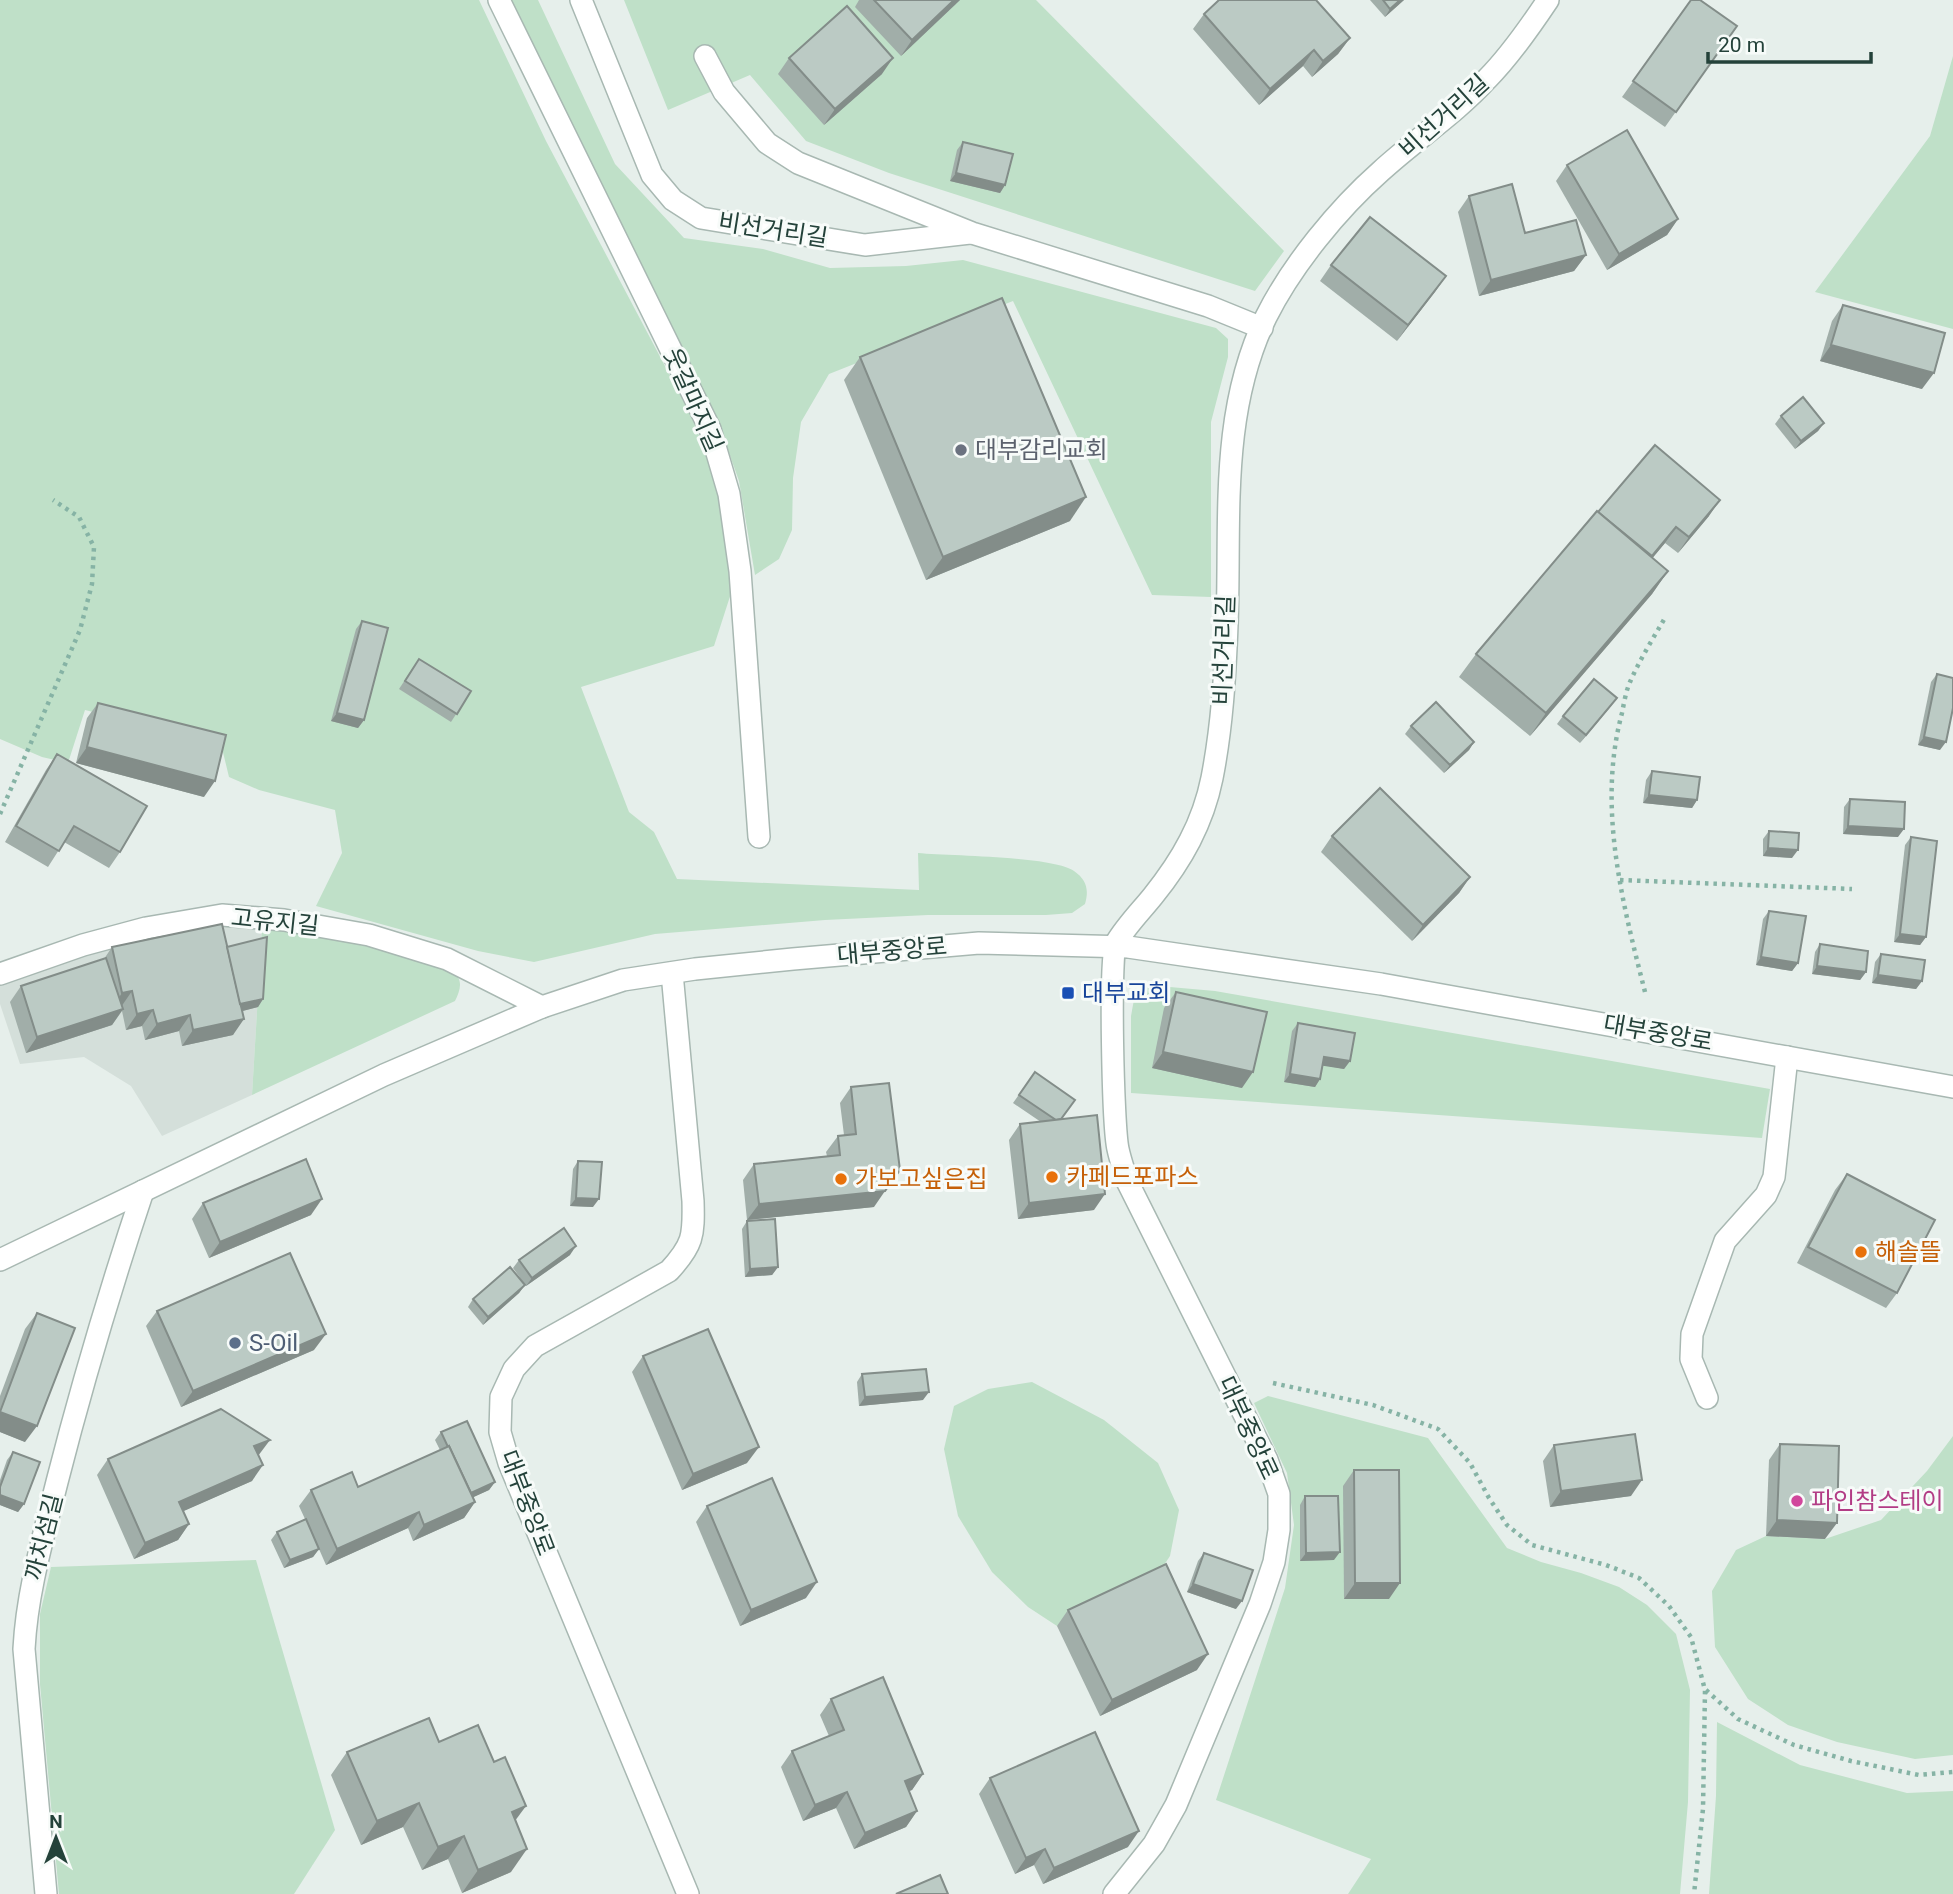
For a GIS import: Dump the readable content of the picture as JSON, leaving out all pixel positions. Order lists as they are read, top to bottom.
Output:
{
  "streets": {
    "street": [
      "비선거리길",
      "웃갈마지길",
      "고유지길",
      "대부중앙로",
      "까치섬길"
    ]
  },
  "crossings": [
    ["비선거리길", "대부중앙로"],
    ["고유지길", "대부중앙로"],
    ["대부중앙로", "까치섬길"]
  ],
  "places": {
    "other": [
      "대부감리교회",
      "카페드포파스",
      "가보고싶은집",
      "해솔뜰",
      "S-Oil",
      "파인참스테이"
    ],
    "transit": ["대부교회"]
  },
  "scale_bar": "20 m",
  "north": "top"
}
